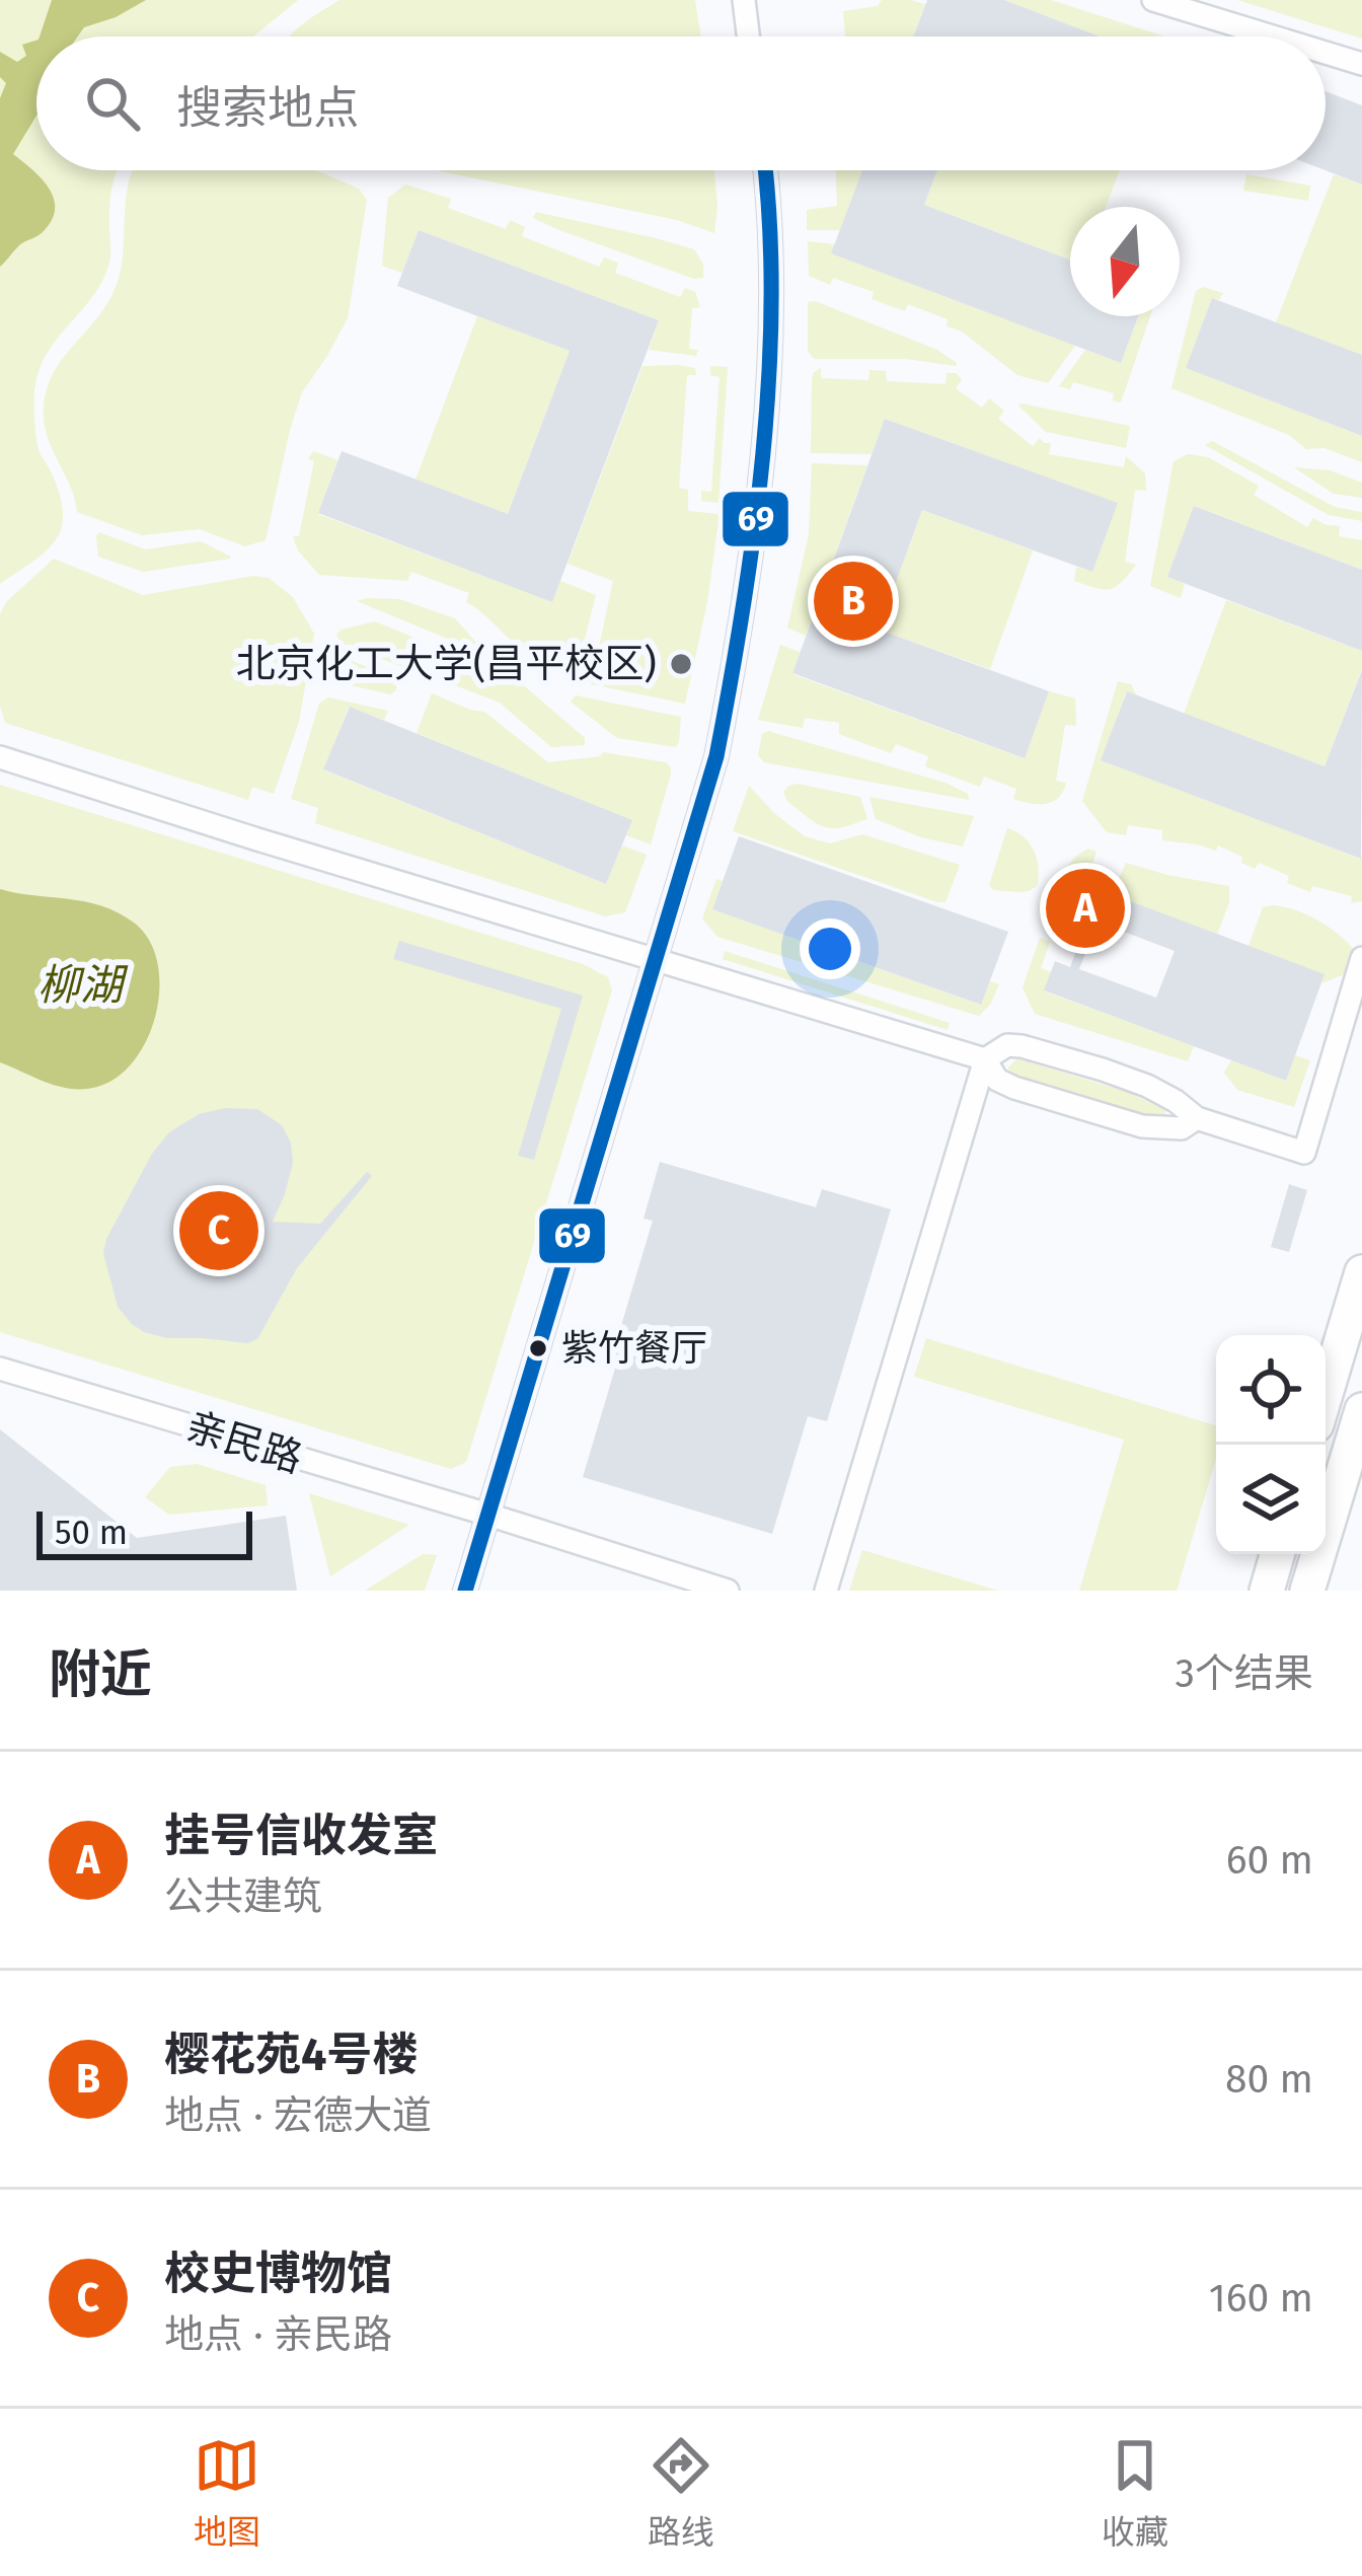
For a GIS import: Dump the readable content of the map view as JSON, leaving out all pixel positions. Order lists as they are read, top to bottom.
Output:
{
  "streets": {
    "street": ["亲民路"]
  },
  "water": ["柳湖"],
  "places": ["北京化工大学(昌平校区)", "紫竹餐厅"],
  "lines": ["transit line 69"],
  "scale_bar": "50 m",
  "north": "bottom",
  "page": {
    "search": "搜索地点",
    "pins": ["B", "A", "C"],
    "scale": "50 m",
    "heading": ["附近", "3个结果"],
    "list": [
      {
        "mark": "A",
        "name": "挂号信收发室",
        "note": "公共建筑",
        "value": "60 m"
      },
      {
        "mark": "B",
        "name": "樱花苑4号楼",
        "note": "地点 · 宏德大道",
        "value": "80 m"
      },
      {
        "mark": "C",
        "name": "校史博物馆",
        "note": "地点 · 亲民路",
        "value": "160 m"
      }
    ],
    "nav": ["地图", "路线", "收藏"]
  }
}
